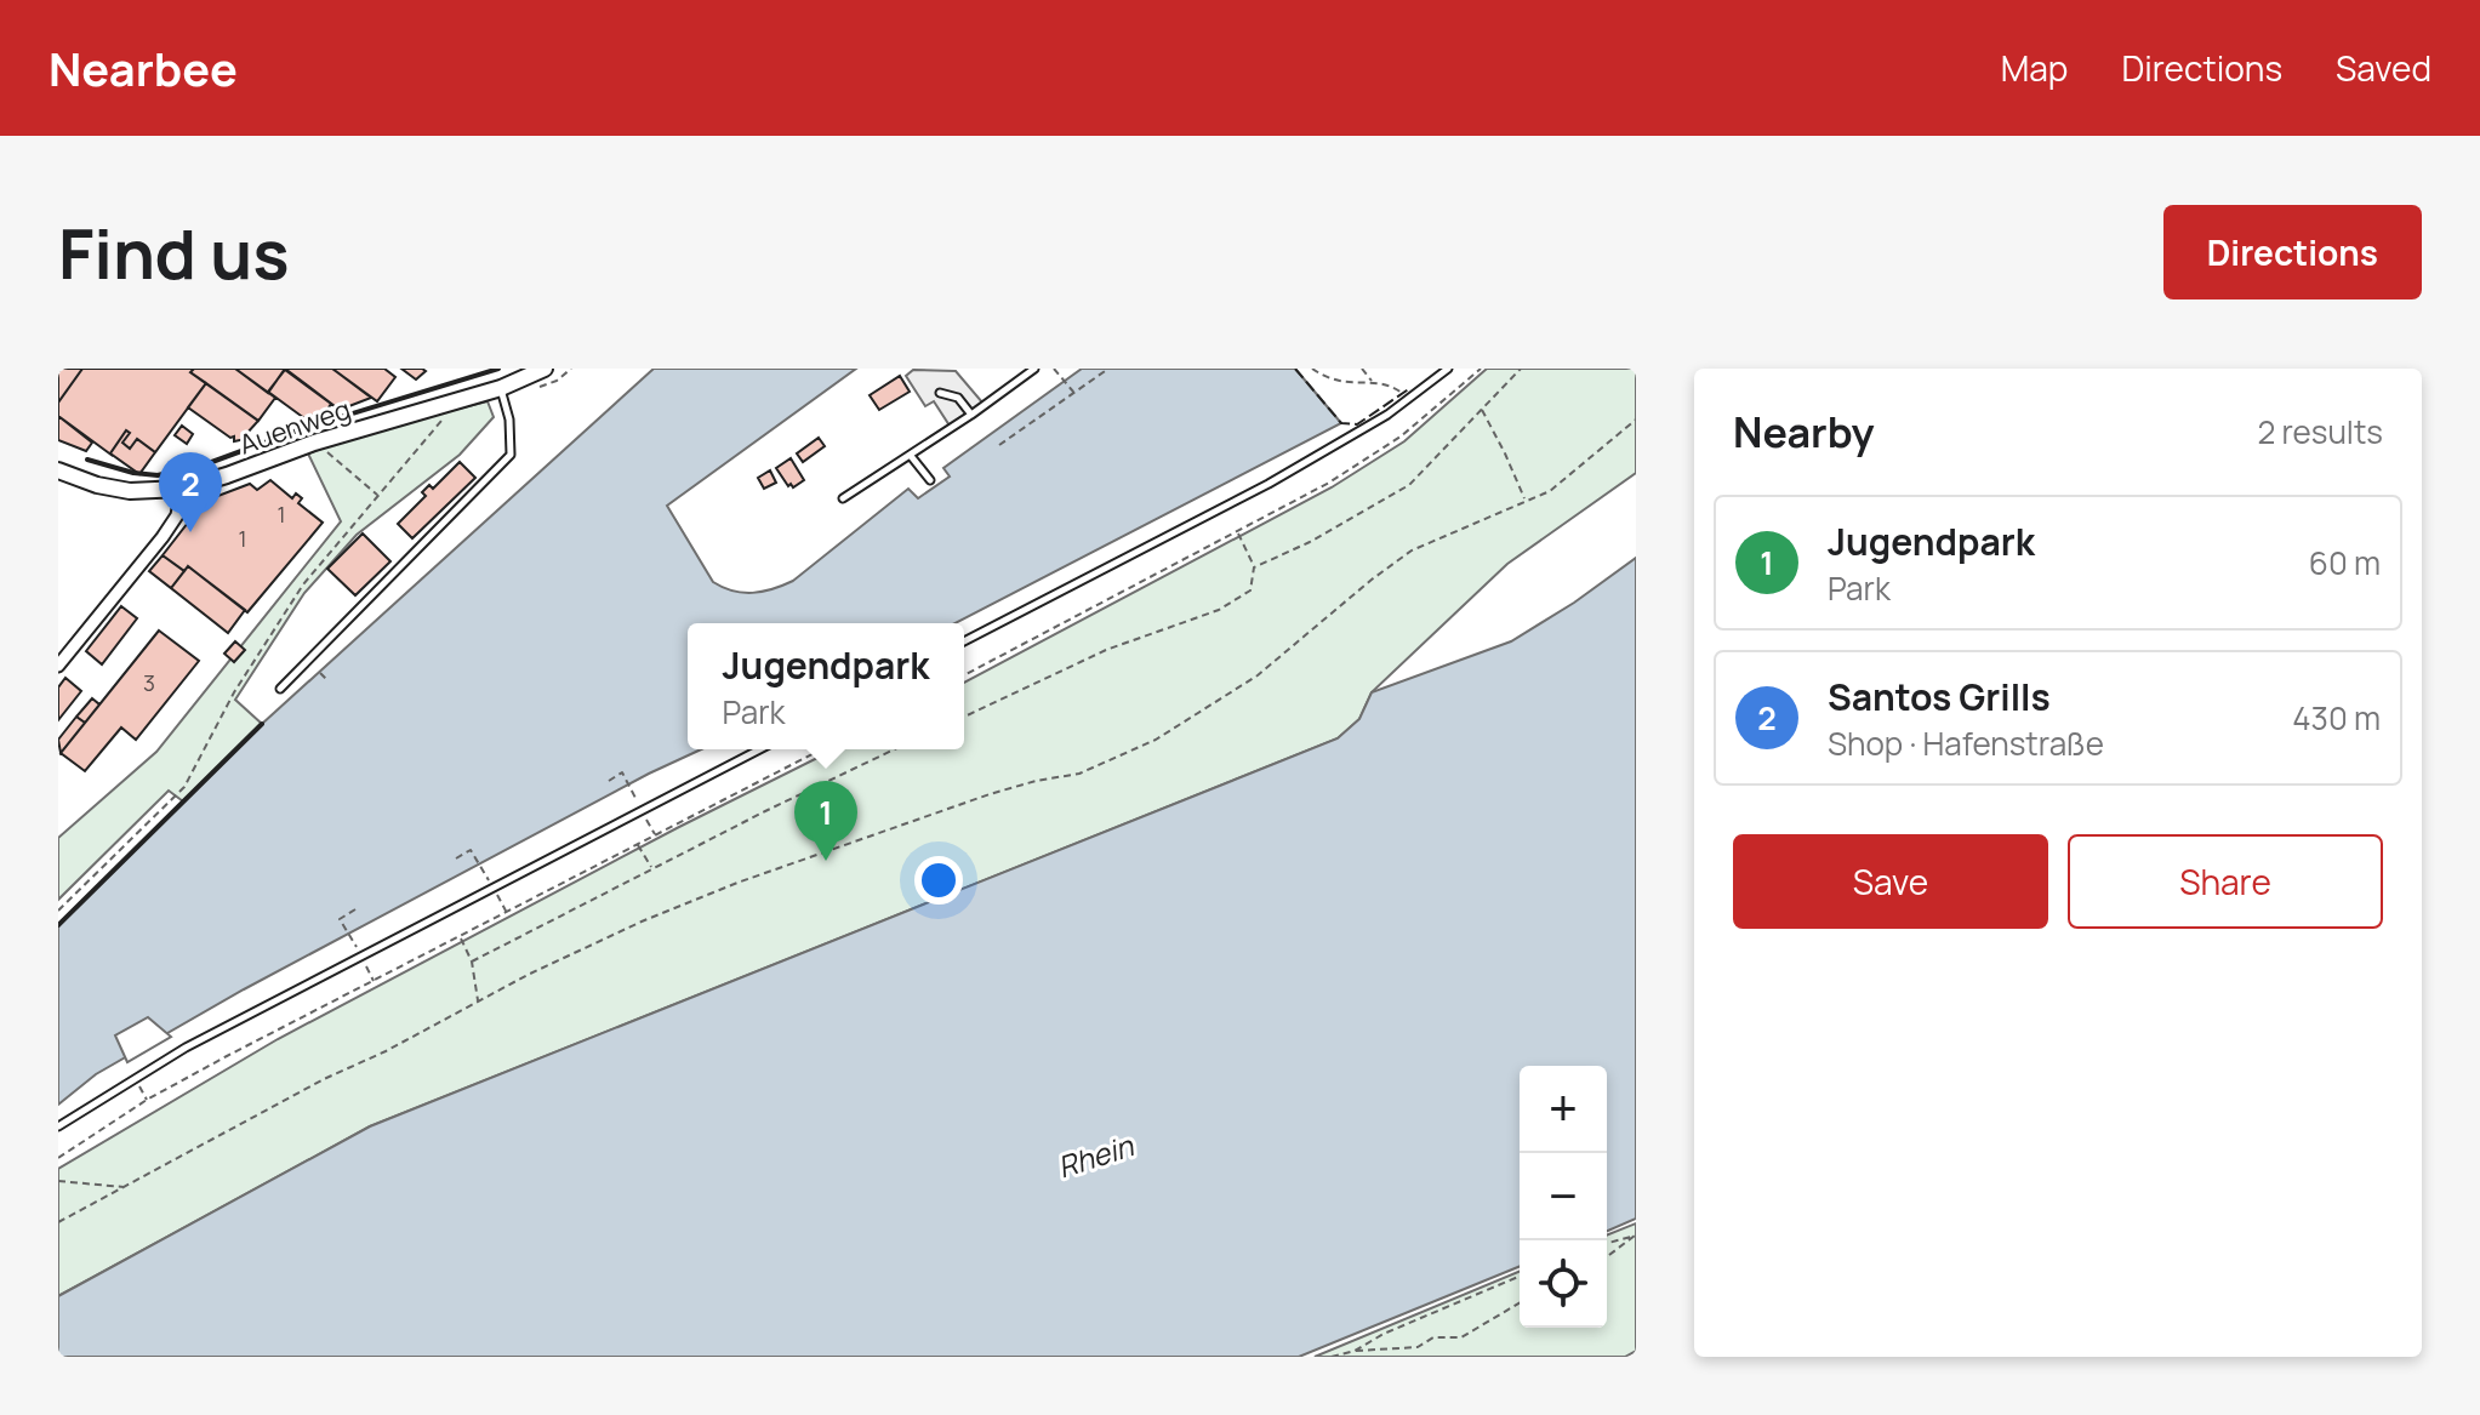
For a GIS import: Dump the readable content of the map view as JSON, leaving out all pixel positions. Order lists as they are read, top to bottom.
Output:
{
  "streets": {
    "street": ["Auenweg"]
  },
  "water": ["Rhein"],
  "house_numbers": ["1", "1", "3"],
  "page": {
    "header": "Nearbee",
    "nav": ["Map", "Directions", "Saved"],
    "buttons": [
      "Directions",
      ["Save", "Share"]
    ],
    "title": "Find us",
    "heading": ["Nearby", "2 results"],
    "pins": ["2", "1"],
    "list": [
      {
        "mark": "1",
        "name": "Jugendpark",
        "note": "Park",
        "value": "60 m"
      },
      {
        "mark": "2",
        "name": "Santos Grills",
        "note": "Shop · Hafenstraße",
        "value": "430 m"
      }
    ],
    "popup": ["Jugendpark", "Park"],
    "map_buttons": ["+", "−"]
  }
}
